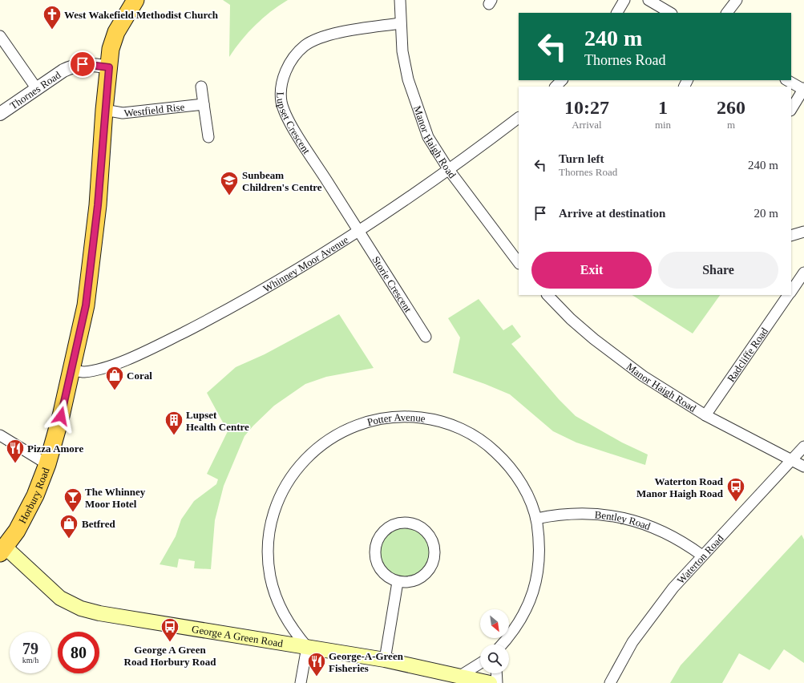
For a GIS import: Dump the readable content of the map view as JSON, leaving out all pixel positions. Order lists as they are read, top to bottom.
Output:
{
  "streets": {
    "highway": ["Horbury Road"],
    "main road": ["George A Green Road"],
    "street": [
      "Thornes Road",
      "Westfield Rise",
      "Lupset Crescent",
      "Manor Haigh Road",
      "Whinney Moor Avenue",
      "Storie Crescent",
      "Radcliffe Road",
      "Potter Avenue",
      "Bentley Road",
      "Waterton Road"
    ]
  },
  "crossings": [
    ["Thornes Road", "Horbury Road"],
    ["Westfield Rise", "Horbury Road"],
    ["Lupset Crescent", "Manor Haigh Road"],
    ["Lupset Crescent", "Whinney Moor Avenue"],
    ["Lupset Crescent", "Storie Crescent"],
    ["Manor Haigh Road", "Whinney Moor Avenue"],
    ["Manor Haigh Road", "Radcliffe Road"],
    ["Manor Haigh Road", "Waterton Road"],
    ["Whinney Moor Avenue", "Storie Crescent"],
    ["Whinney Moor Avenue", "Horbury Road"],
    ["Potter Avenue", "Bentley Road"],
    ["Potter Avenue", "George A Green Road"],
    ["Horbury Road", "George A Green Road"],
    ["Bentley Road", "Waterton Road"]
  ],
  "places": {
    "church": ["West Wakefield Methodist Church"],
    "school or university": ["Sunbeam Children's Centre"],
    "shop": ["Coral", "Betfred"],
    "building": ["Lupset Health Centre"],
    "restaurant": ["Pizza Amore", "George-A-Green Fisheries"],
    "bus stop": ["Waterton Road Manor Haigh Road", "George A Green Road Horbury Road"],
    "bar": ["The Whinney Moor Hotel"]
  },
  "north": "bottom right",
  "page": {
    "turn": ["240 m", "Thornes Road"],
    "eta": [
      "10:27",
      "Arrival",
      "1",
      "min",
      "260",
      "m"
    ],
    "list": [
      {
        "name": "Turn left",
        "note": "Thornes Road",
        "value": "240 m"
      },
      {
        "name": "Arrive at destination",
        "value": "20 m"
      }
    ],
    "buttons": ["Exit", "Share"],
    "speed": "79 km/h",
    "limit": "80"
  }
}
